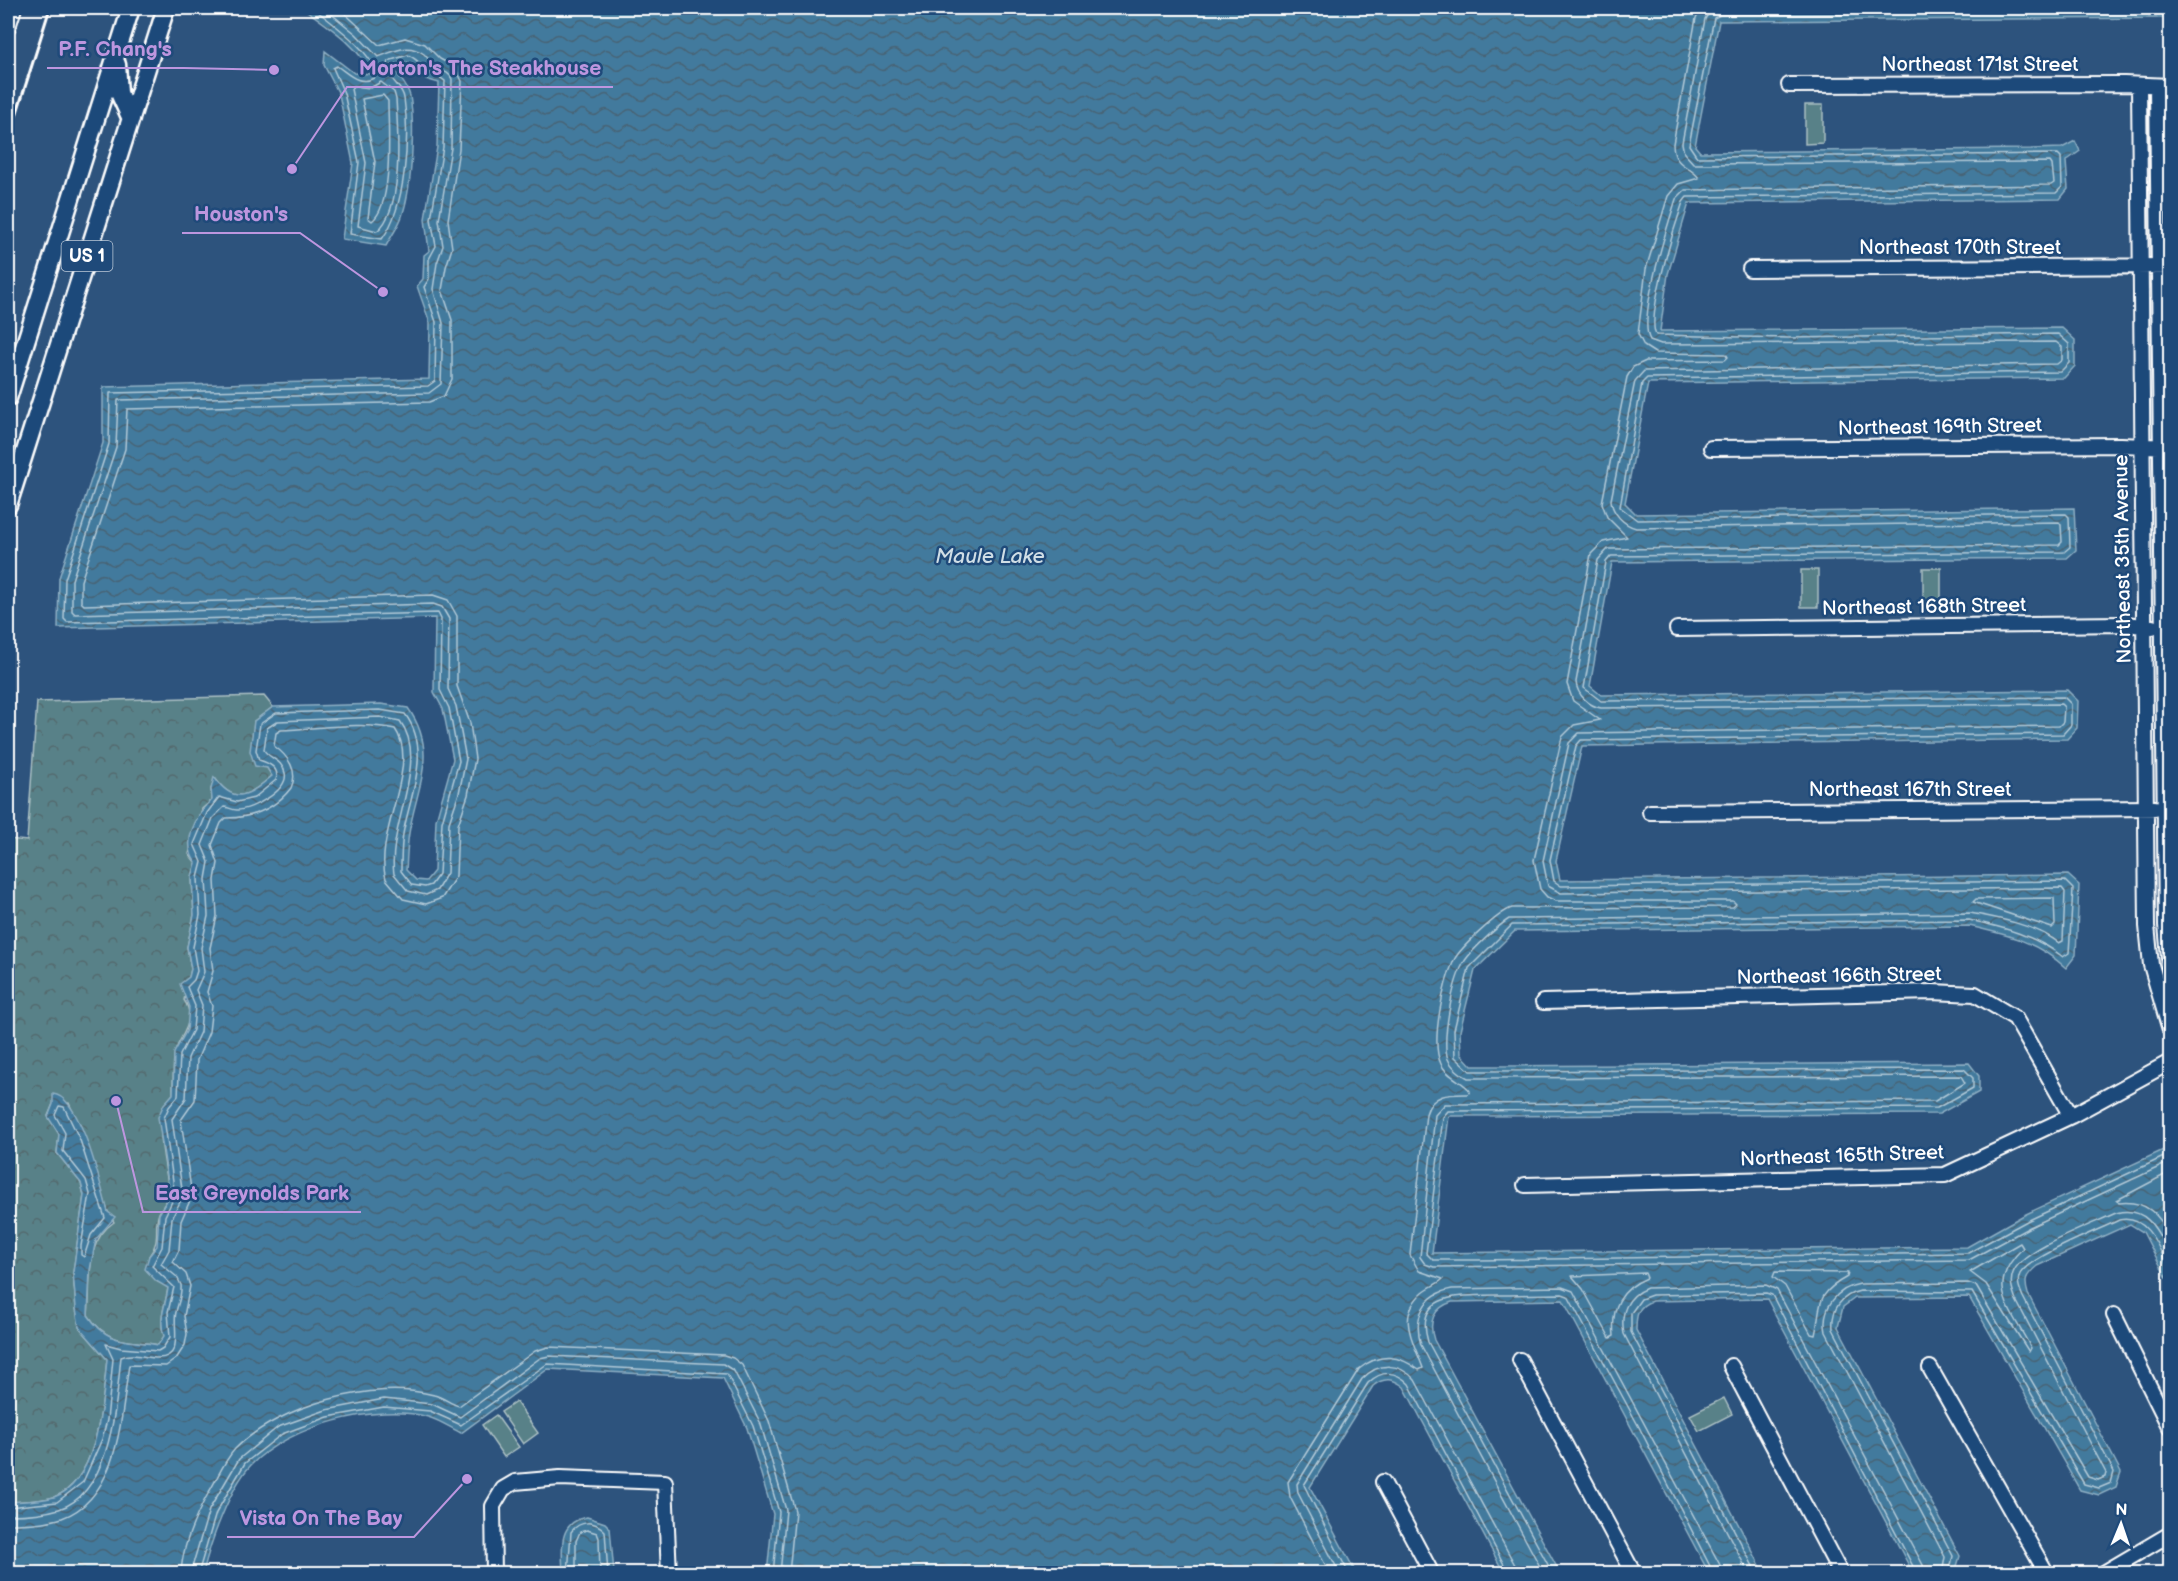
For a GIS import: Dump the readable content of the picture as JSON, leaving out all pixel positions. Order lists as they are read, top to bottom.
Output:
{
  "streets": {
    "main road": ["US 1"],
    "street": [
      "Northeast 171st Street",
      "Northeast 170th Street",
      "Northeast 169th Street",
      "Northeast 35th Avenue",
      "Northeast 168th Street",
      "Northeast 167th Street",
      "Northeast 166th Street",
      "Northeast 165th Street"
    ]
  },
  "crossings": [
    ["Northeast 171st Street", "Northeast 35th Avenue"],
    ["Northeast 170th Street", "Northeast 35th Avenue"],
    ["Northeast 169th Street", "Northeast 35th Avenue"],
    ["Northeast 35th Avenue", "Northeast 168th Street"],
    ["Northeast 35th Avenue", "Northeast 167th Street"],
    ["Northeast 166th Street", "Northeast 165th Street"]
  ],
  "water": ["Maule Lake"],
  "places": [
    "P.F. Chang's",
    "Morton's The Steakhouse",
    "Houston's",
    "East Greynolds Park",
    "Vista On The Bay"
  ],
  "north": "top"
}
